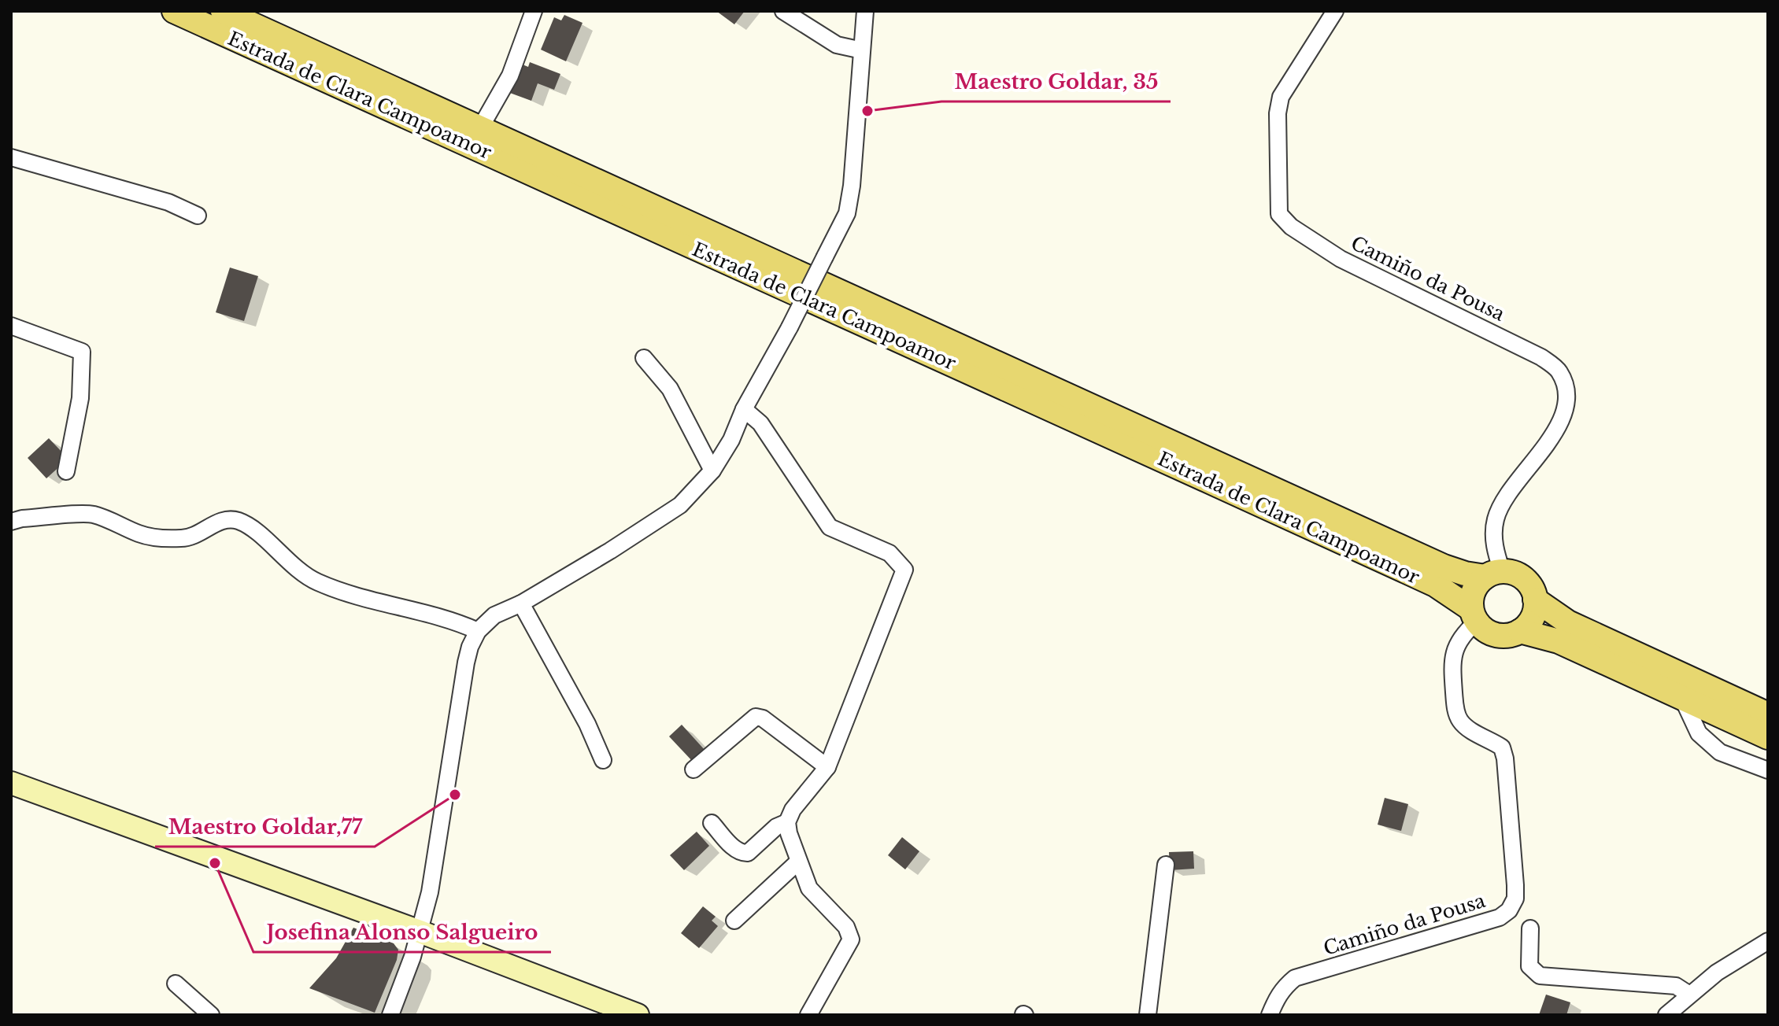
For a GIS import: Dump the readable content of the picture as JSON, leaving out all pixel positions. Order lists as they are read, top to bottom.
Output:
{
  "streets": {
    "main road": ["Estrada de Clara Campoamor"],
    "street": ["Camiño da Pousa"]
  },
  "crossings": [
    ["Estrada de Clara Campoamor", "Camiño da Pousa"]
  ],
  "places": ["Maestro Goldar, 35", "Maestro Goldar,77", "Josefina Alonso Salgueiro"]
}
